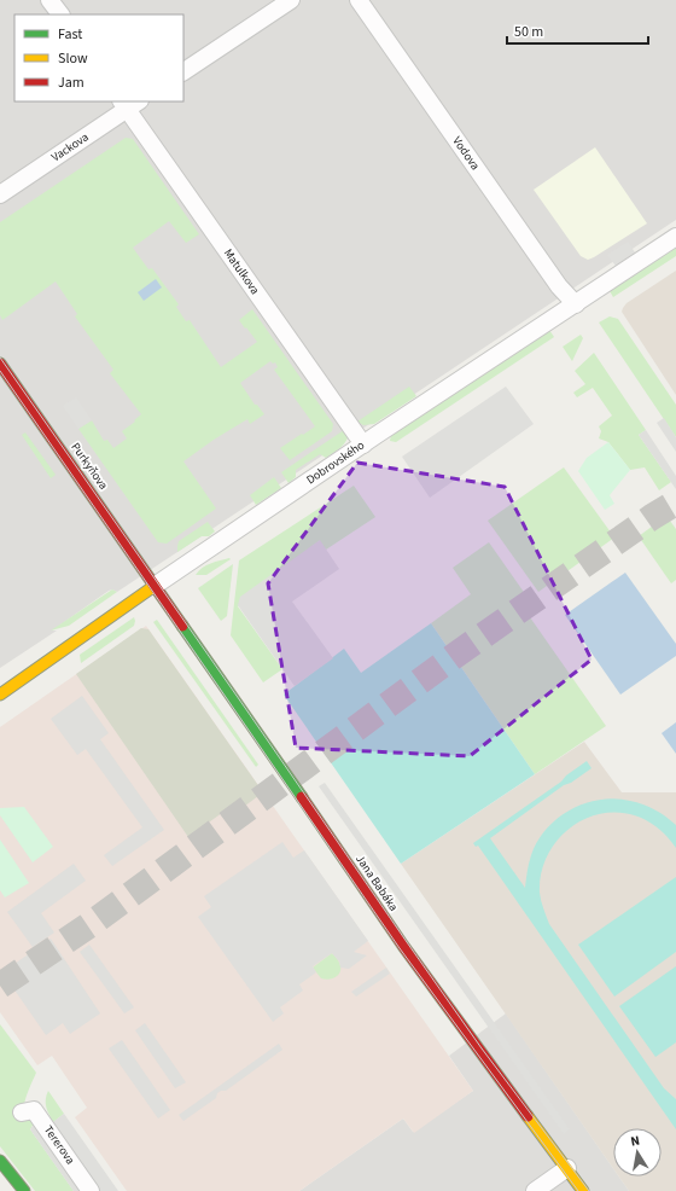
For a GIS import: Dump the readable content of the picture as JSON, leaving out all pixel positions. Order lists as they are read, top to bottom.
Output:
{
  "streets": {
    "main road": ["Dobrovského", "Purkyňova", "Jana Babáka"],
    "street": [
      "Vackova",
      "Vodova",
      "Matulkova",
      "Tererova"
    ]
  },
  "crossings": [
    ["Vackova", "Matulkova"],
    ["Vodova", "Dobrovského"],
    ["Matulkova", "Dobrovského"],
    ["Dobrovského", "Purkyňova"],
    ["Dobrovského", "Jana Babáka"],
    ["Purkyňova", "Jana Babáka"]
  ],
  "legend": ["Fast", "Slow", "Jam"],
  "scale_bar": "50 m",
  "north": "top"
}
